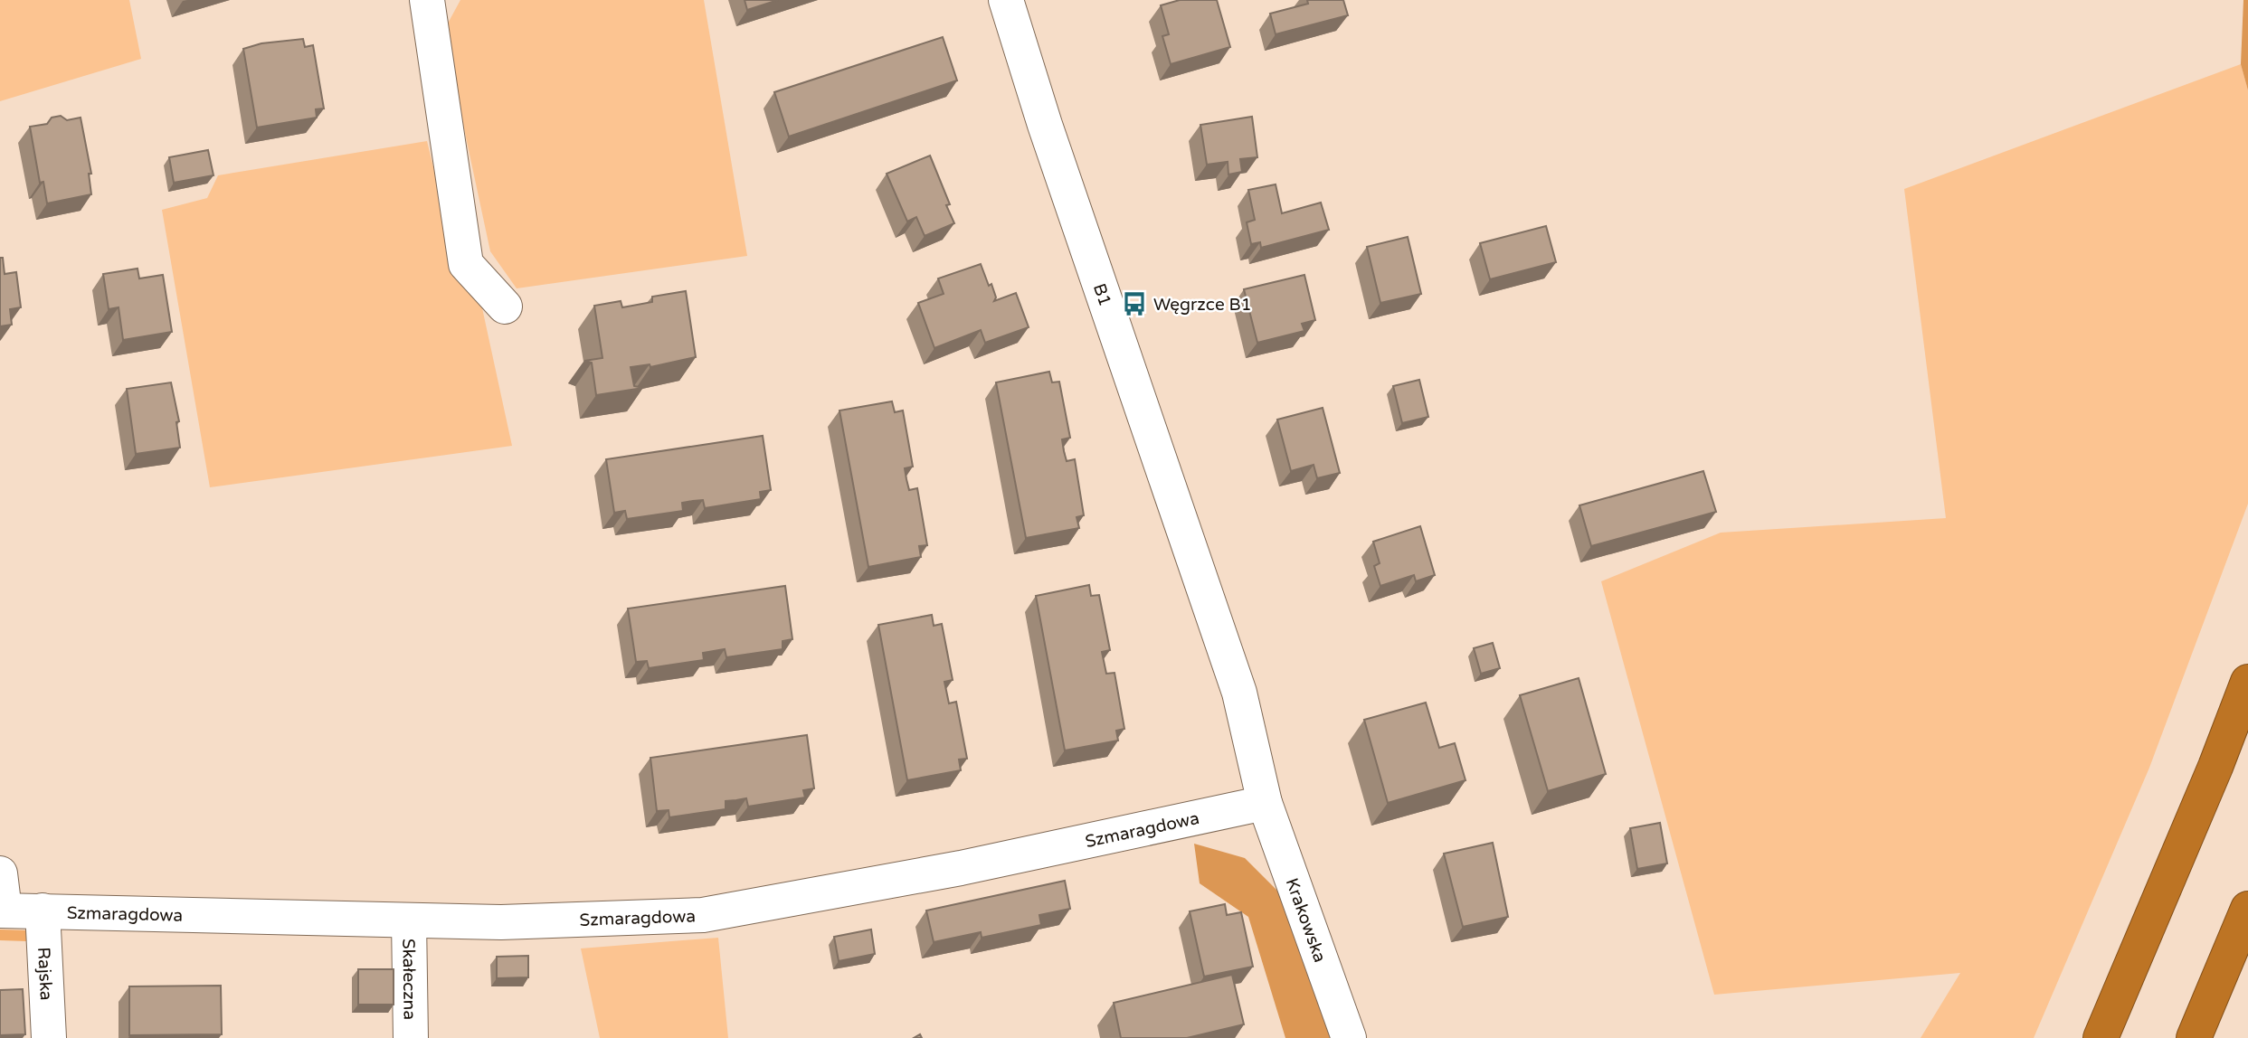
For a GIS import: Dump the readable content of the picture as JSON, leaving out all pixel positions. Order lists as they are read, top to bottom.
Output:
{
  "streets": {
    "street": [
      "B1",
      "Szmaragdowa",
      "Krakowska",
      "Rajska",
      "Skałeczna"
    ]
  },
  "crossings": [
    ["B1", "Szmaragdowa"],
    ["B1", "Krakowska"],
    ["Szmaragdowa", "Krakowska"],
    ["Szmaragdowa", "Rajska"],
    ["Szmaragdowa", "Skałeczna"]
  ],
  "places": {
    "bus stop": ["Węgrzce B1"]
  }
}
